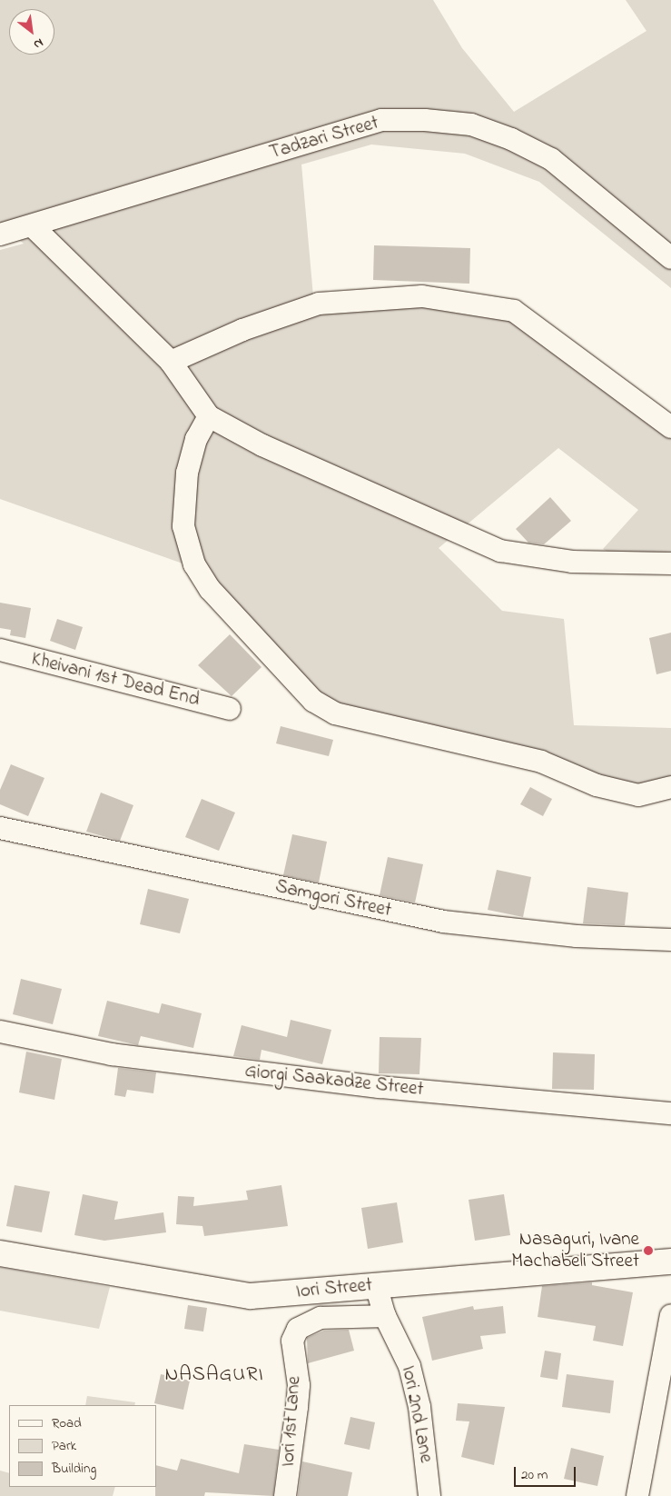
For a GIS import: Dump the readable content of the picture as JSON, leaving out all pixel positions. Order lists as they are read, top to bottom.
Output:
{
  "streets": {
    "street": [
      "Tadzari Street",
      "Kheivani 1st Dead End",
      "Samgori Street",
      "Giorgi Saakadze Street",
      "Iori Street",
      "Iori 2nd Lane",
      "Iori 1st Lane"
    ]
  },
  "crossings": [
    ["Iori Street", "Iori 2nd Lane"],
    ["Iori 2nd Lane", "Iori 1st Lane"]
  ],
  "districts": ["NASAGURI"],
  "places": ["Nasaguri, Ivane Machabeli Street"],
  "legend": ["Road", "Park", "Building"],
  "scale_bar": "20 m",
  "north": "bottom right"
}
